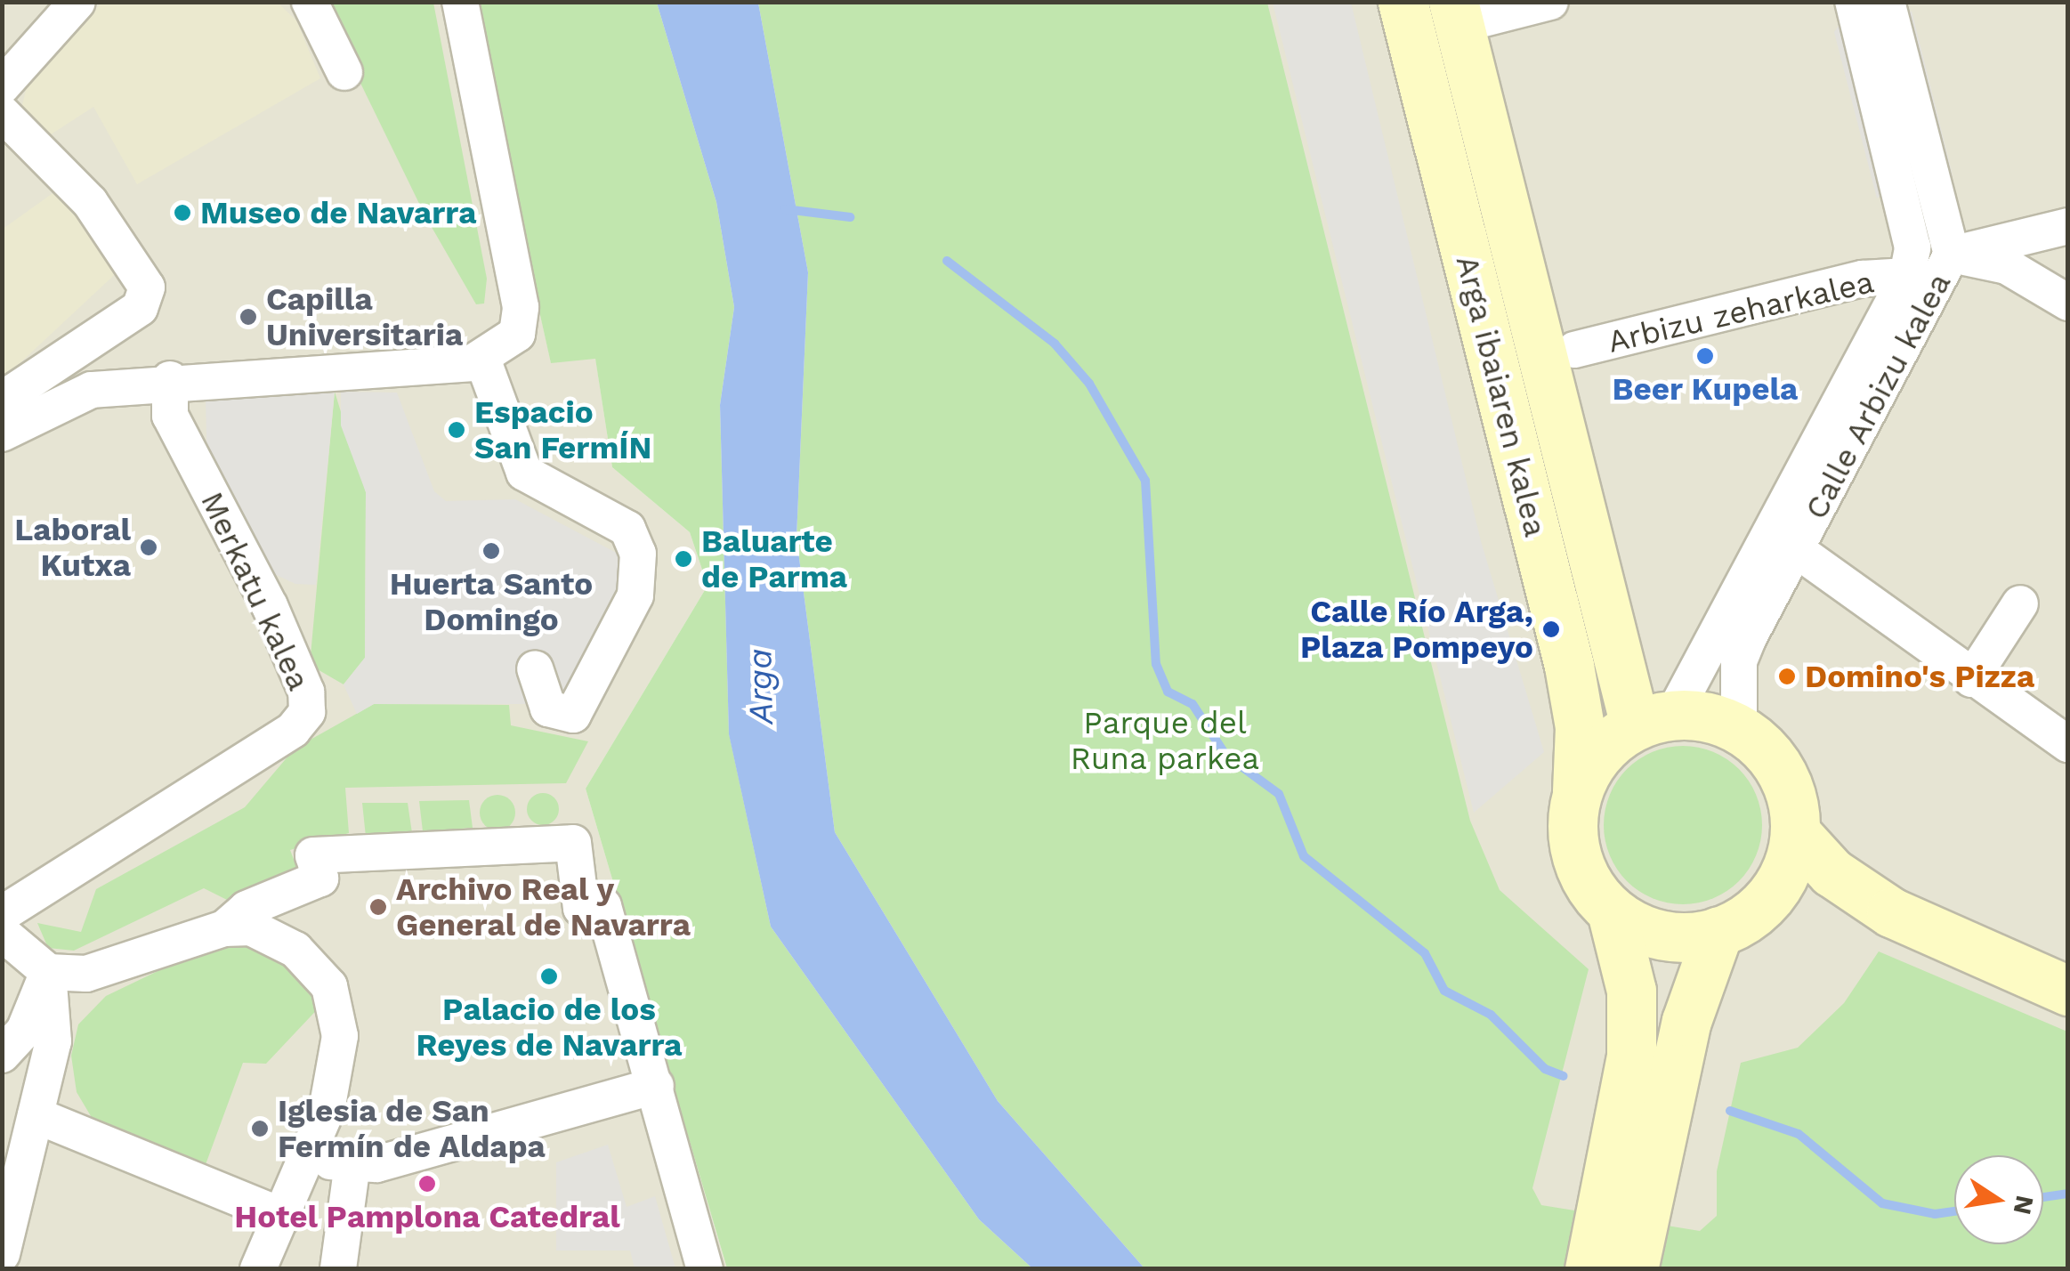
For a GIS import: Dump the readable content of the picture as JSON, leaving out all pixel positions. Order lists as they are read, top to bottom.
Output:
{
  "streets": {
    "street": [
      "Arbizu zeharkalea",
      "Arga ibaiaren kalea",
      "Calle Arbizu kalea",
      "Merkatu kalea"
    ]
  },
  "crossings": [
    ["Arbizu zeharkalea", "Calle Arbizu kalea"],
    ["Arga ibaiaren kalea", "Calle Arbizu kalea"]
  ],
  "water": ["Arga"],
  "parks": ["Parque del Runa parkea"],
  "places": [
    "Museo de Navarra",
    "Capilla Universitaria",
    "Beer Kupela",
    "Espacio San FermÍN",
    "Laboral Kutxa",
    "Huerta Santo Domingo",
    "Baluarte de Parma",
    "Calle Río Arga, Plaza Pompeyo",
    "Domino's Pizza",
    "Archivo Real y General de Navarra",
    "Palacio de los Reyes de Navarra",
    "Iglesia de San Fermín de Aldapa",
    "Hotel Pamplona Catedral"
  ],
  "north": "right"
}
